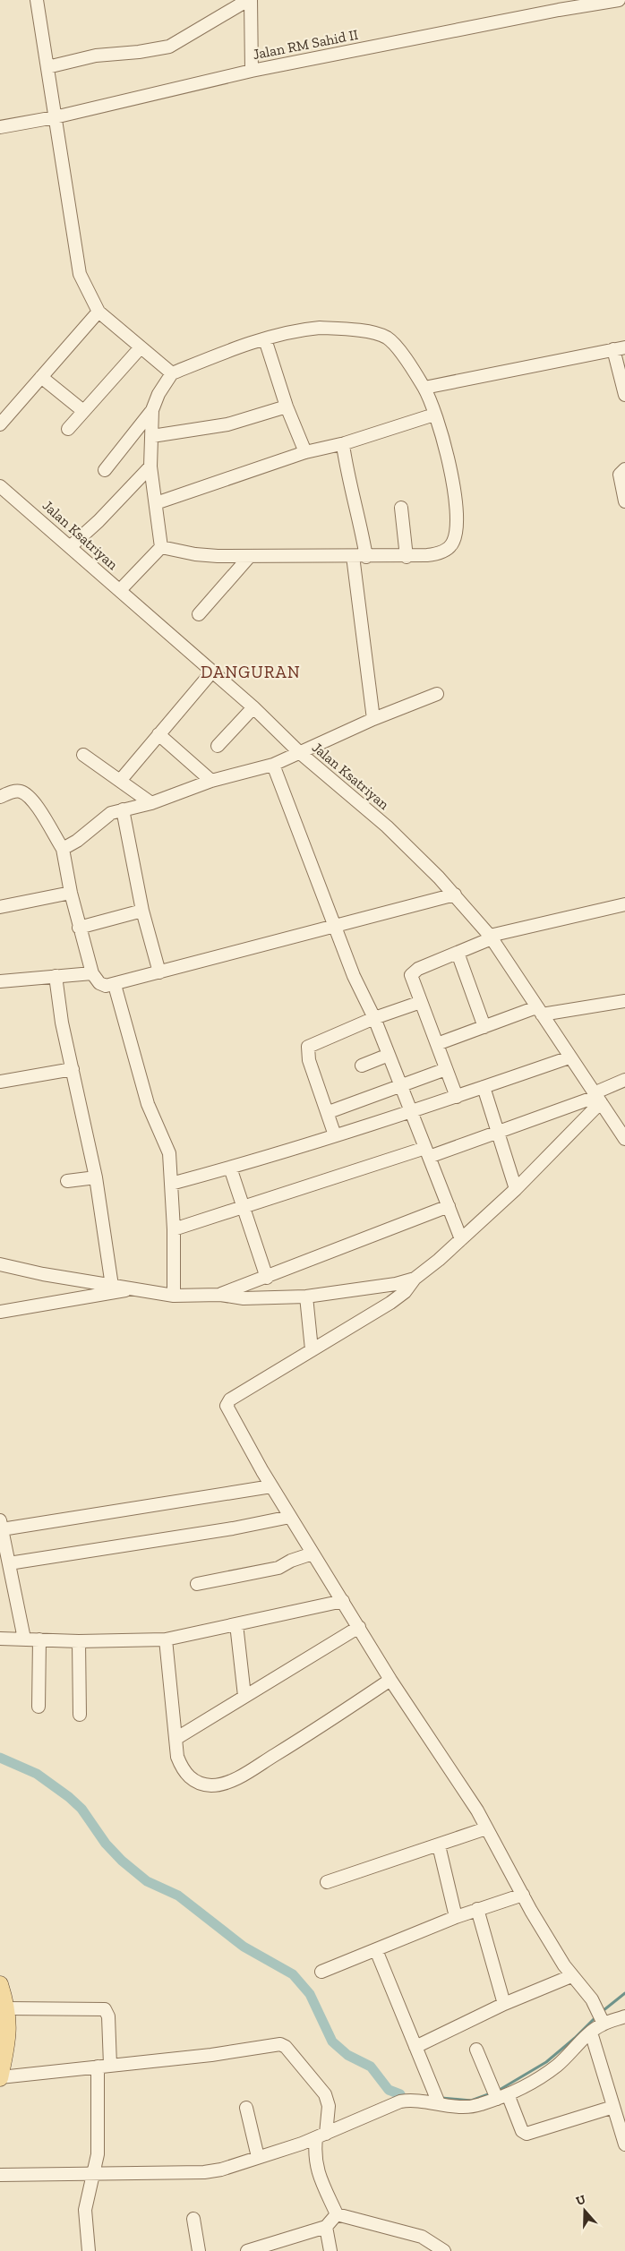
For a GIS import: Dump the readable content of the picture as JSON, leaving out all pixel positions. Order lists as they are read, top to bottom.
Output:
{
  "streets": {
    "street": ["Jalan RM Sahid II", "Jalan Ksatriyan"]
  },
  "districts": ["DANGURAN"],
  "north": "top"
}
